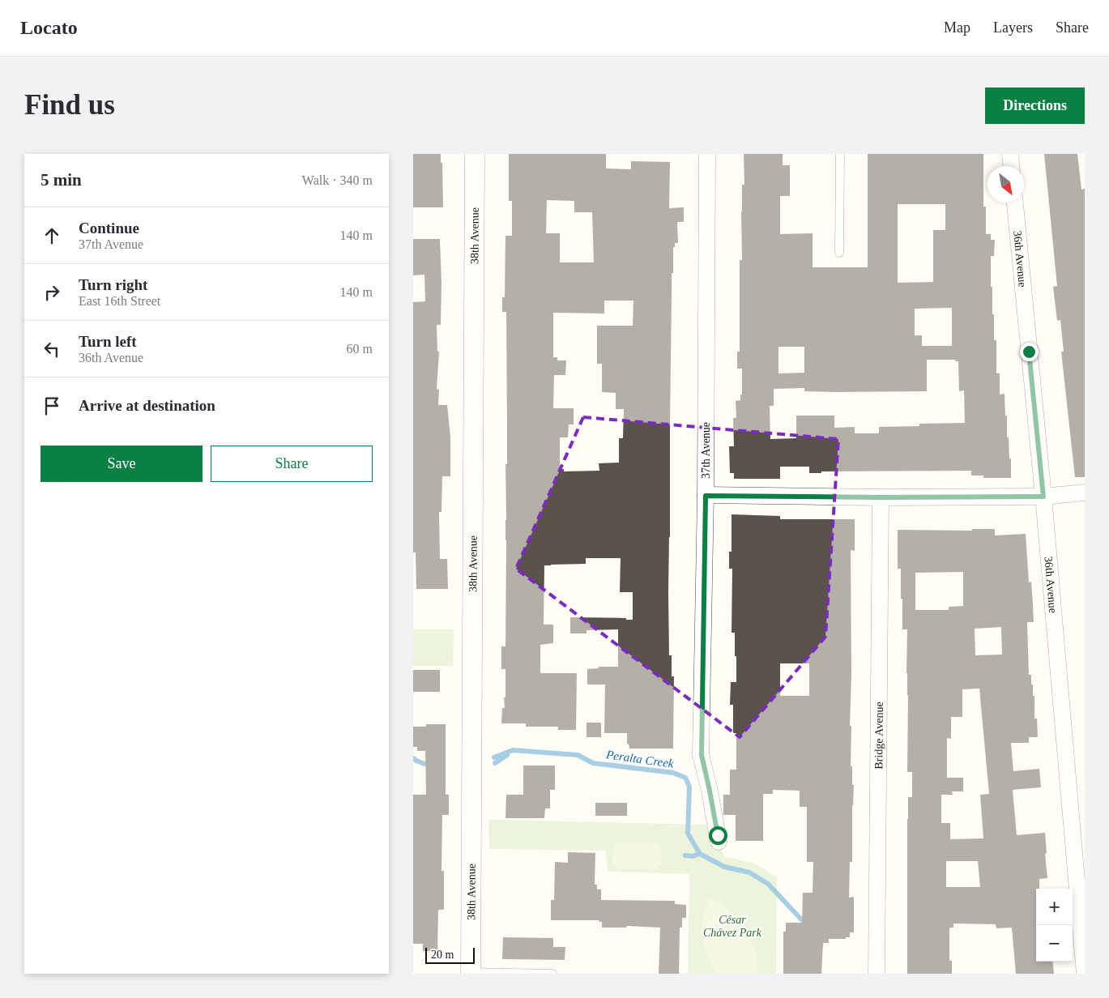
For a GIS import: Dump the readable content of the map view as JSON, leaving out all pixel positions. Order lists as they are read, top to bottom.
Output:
{
  "streets": {
    "street": [
      "38th Avenue",
      "36th Avenue",
      "37th Avenue",
      "Bridge Avenue"
    ]
  },
  "water": ["Peralta Creek"],
  "parks": ["César Chávez Park"],
  "scale_bar": "20 m",
  "north": "bottom right",
  "page": {
    "header": "Locato",
    "nav": ["Map", "Layers", "Share"],
    "buttons": [
      "Directions",
      ["Save", "Share"]
    ],
    "title": "Find us",
    "heading": ["5 min", "Walk · 340 m"],
    "list": [
      ["Continue", "37th Avenue", "140 m"],
      ["Turn right", "East 16th Street", "140 m"],
      ["Turn left", "36th Avenue", "60 m"],
      "Arrive at destination"
    ],
    "map_buttons": ["+", "−"],
    "scale": "20 m"
  }
}
